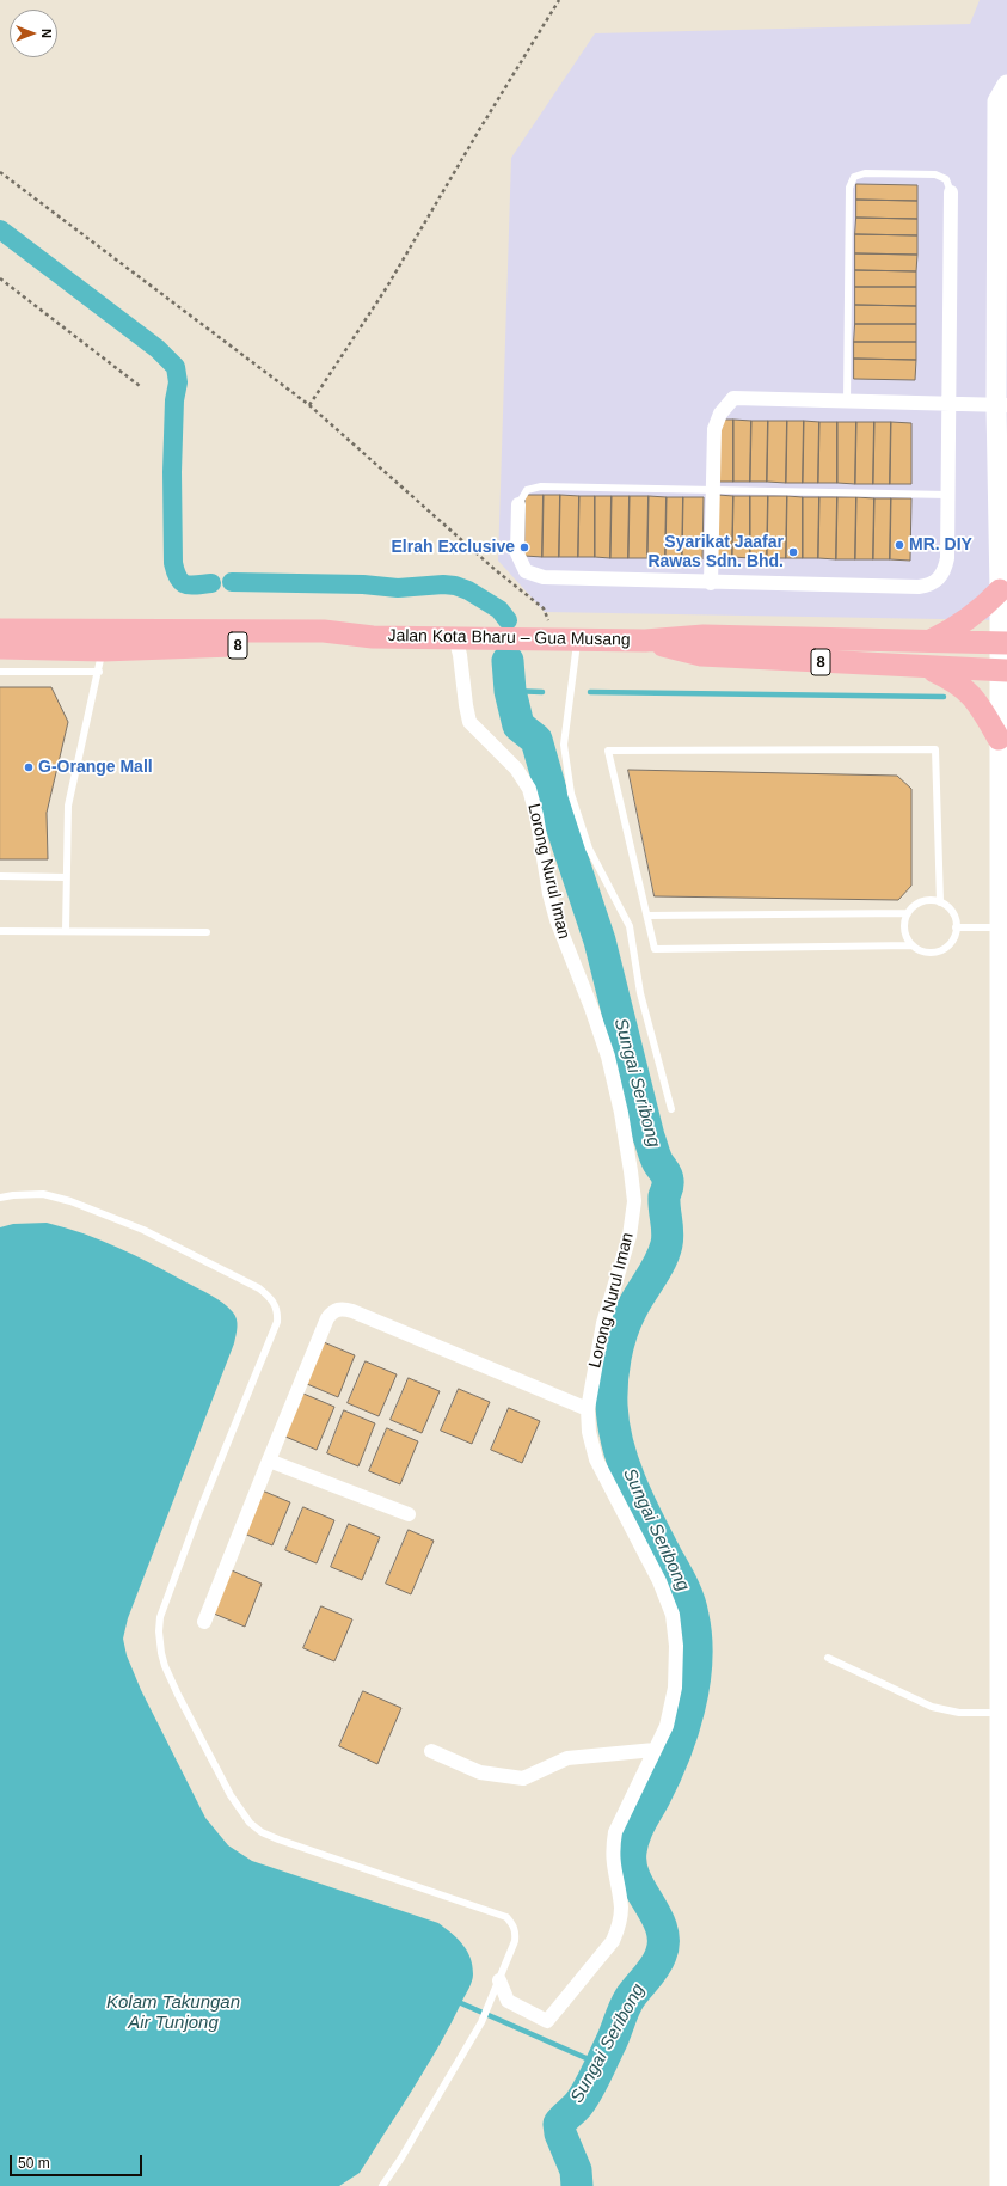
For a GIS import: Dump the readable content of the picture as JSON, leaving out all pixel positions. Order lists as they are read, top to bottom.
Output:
{
  "streets": {
    "main road": ["Jalan Kota Bharu – Gua Musang", "8"],
    "street": ["Lorong Nurul Iman"]
  },
  "crossings": [
    ["Jalan Kota Bharu – Gua Musang", "Lorong Nurul Iman"]
  ],
  "water": ["Sungai Seribong", "Kolam Takungan Air Tunjong"],
  "places": [
    "MR. DIY",
    "Elrah Exclusive",
    "Syarikat Jaafar Rawas Sdn. Bhd.",
    "G-Orange Mall"
  ],
  "scale_bar": "50 m",
  "north": "right"
}
